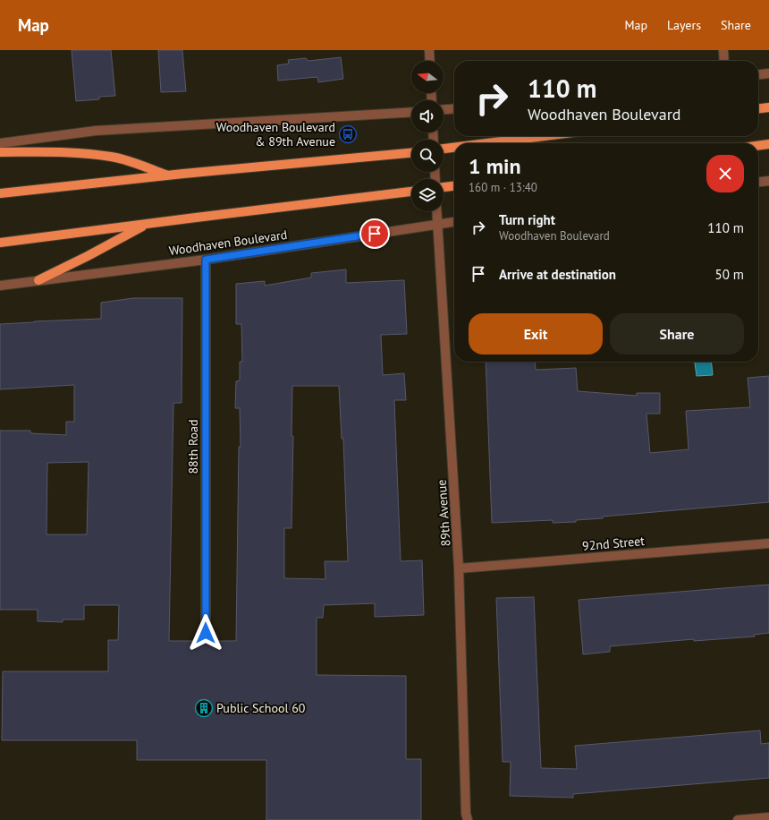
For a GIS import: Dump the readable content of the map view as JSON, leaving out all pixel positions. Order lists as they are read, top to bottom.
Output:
{
  "streets": {
    "street": [
      "Woodhaven Boulevard",
      "88th Road",
      "89th Avenue",
      "92nd Street"
    ]
  },
  "crossings": [
    ["Woodhaven Boulevard", "88th Road"],
    ["Woodhaven Boulevard", "89th Avenue"],
    ["89th Avenue", "92nd Street"]
  ],
  "places": {
    "bus stop": ["Woodhaven Boulevard & 89th Avenue"],
    "building": ["Public School 60"]
  },
  "north": "left",
  "page": {
    "header": "Map",
    "nav": ["Map", "Layers", "Share"],
    "turn": ["110 m", "Woodhaven Boulevard"],
    "heading": ["1 min", "160 m · 13:40"],
    "list": [
      {
        "name": "Turn right",
        "note": "Woodhaven Boulevard",
        "value": "110 m"
      },
      {
        "name": "Arrive at destination",
        "value": "50 m"
      }
    ],
    "buttons": ["Exit", "Share"]
  }
}
